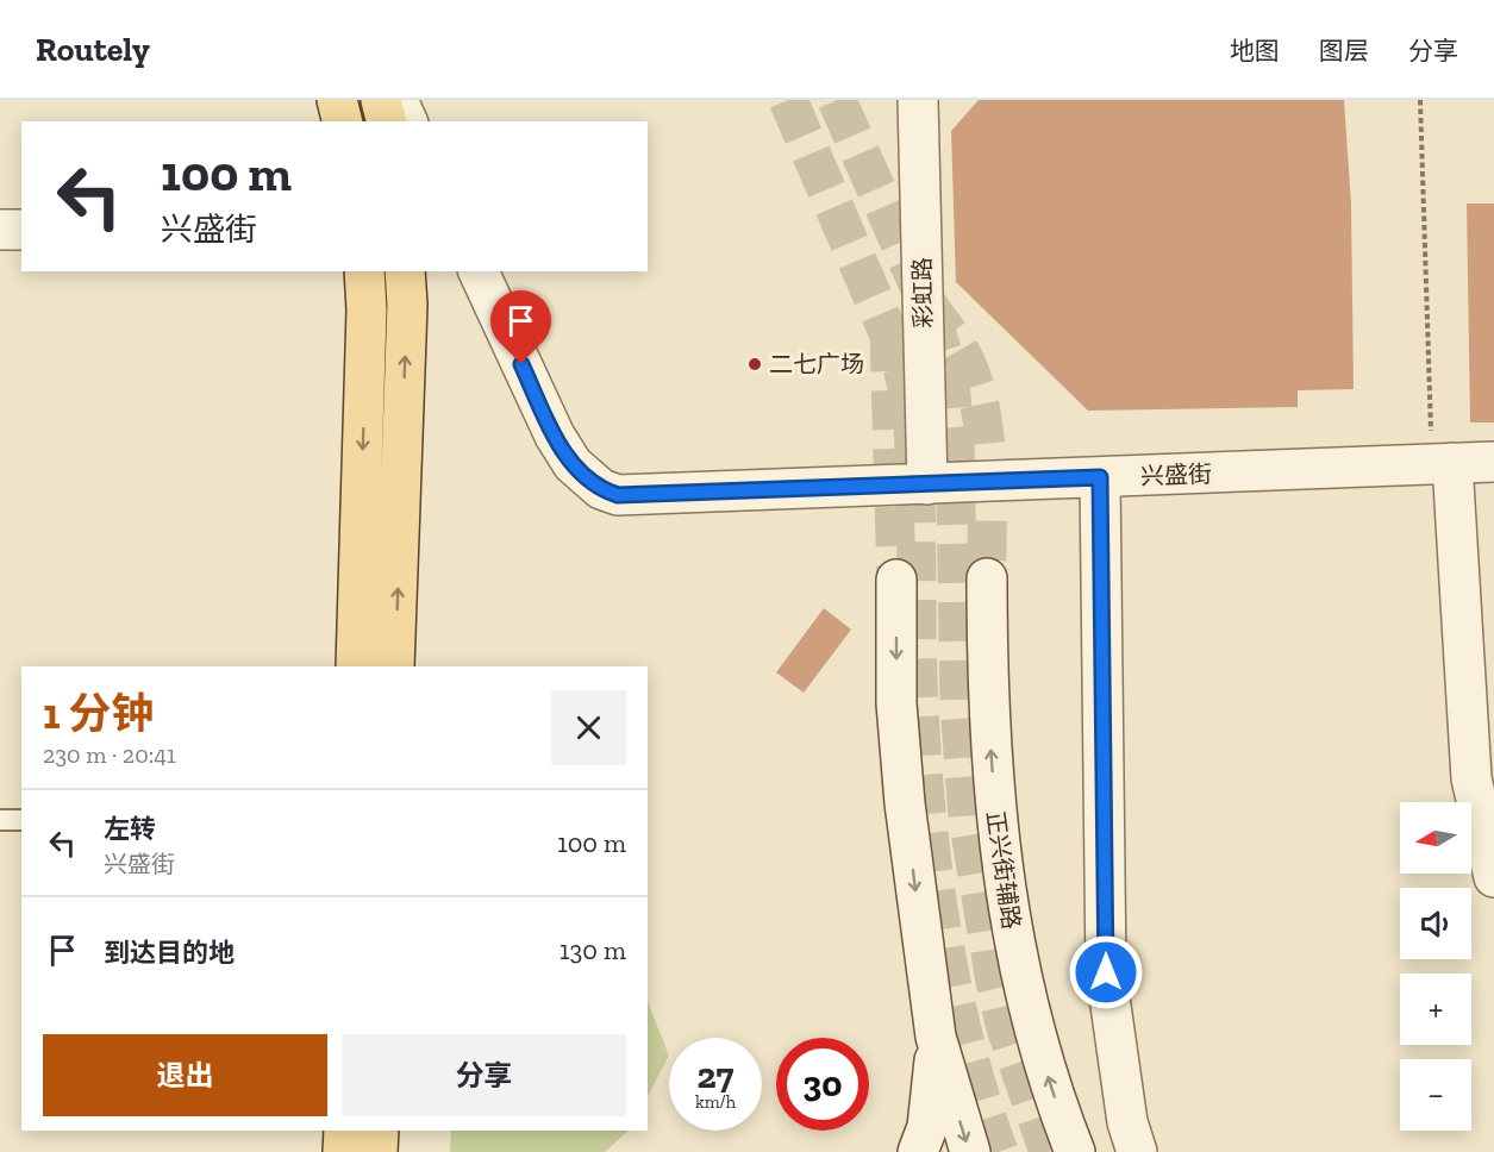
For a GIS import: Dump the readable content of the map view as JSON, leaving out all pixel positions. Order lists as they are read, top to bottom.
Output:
{
  "streets": {
    "street": ["彩虹路", "兴盛街", "正兴街辅路"]
  },
  "crossings": [
    ["彩虹路", "兴盛街"]
  ],
  "places": ["二七广场"],
  "north": "left",
  "page": {
    "header": "Routely",
    "nav": ["地图", "图层", "分享"],
    "turn": ["100 m", "兴盛街"],
    "heading": ["1 分钟", "230 m · 20:41"],
    "list": [
      {
        "name": "左转",
        "note": "兴盛街",
        "value": "100 m"
      },
      {
        "name": "到达目的地",
        "value": "130 m"
      }
    ],
    "map_buttons": ["+", "−"],
    "buttons": ["退出", "分享"],
    "speed": "27 km/h",
    "limit": "30"
  }
}
